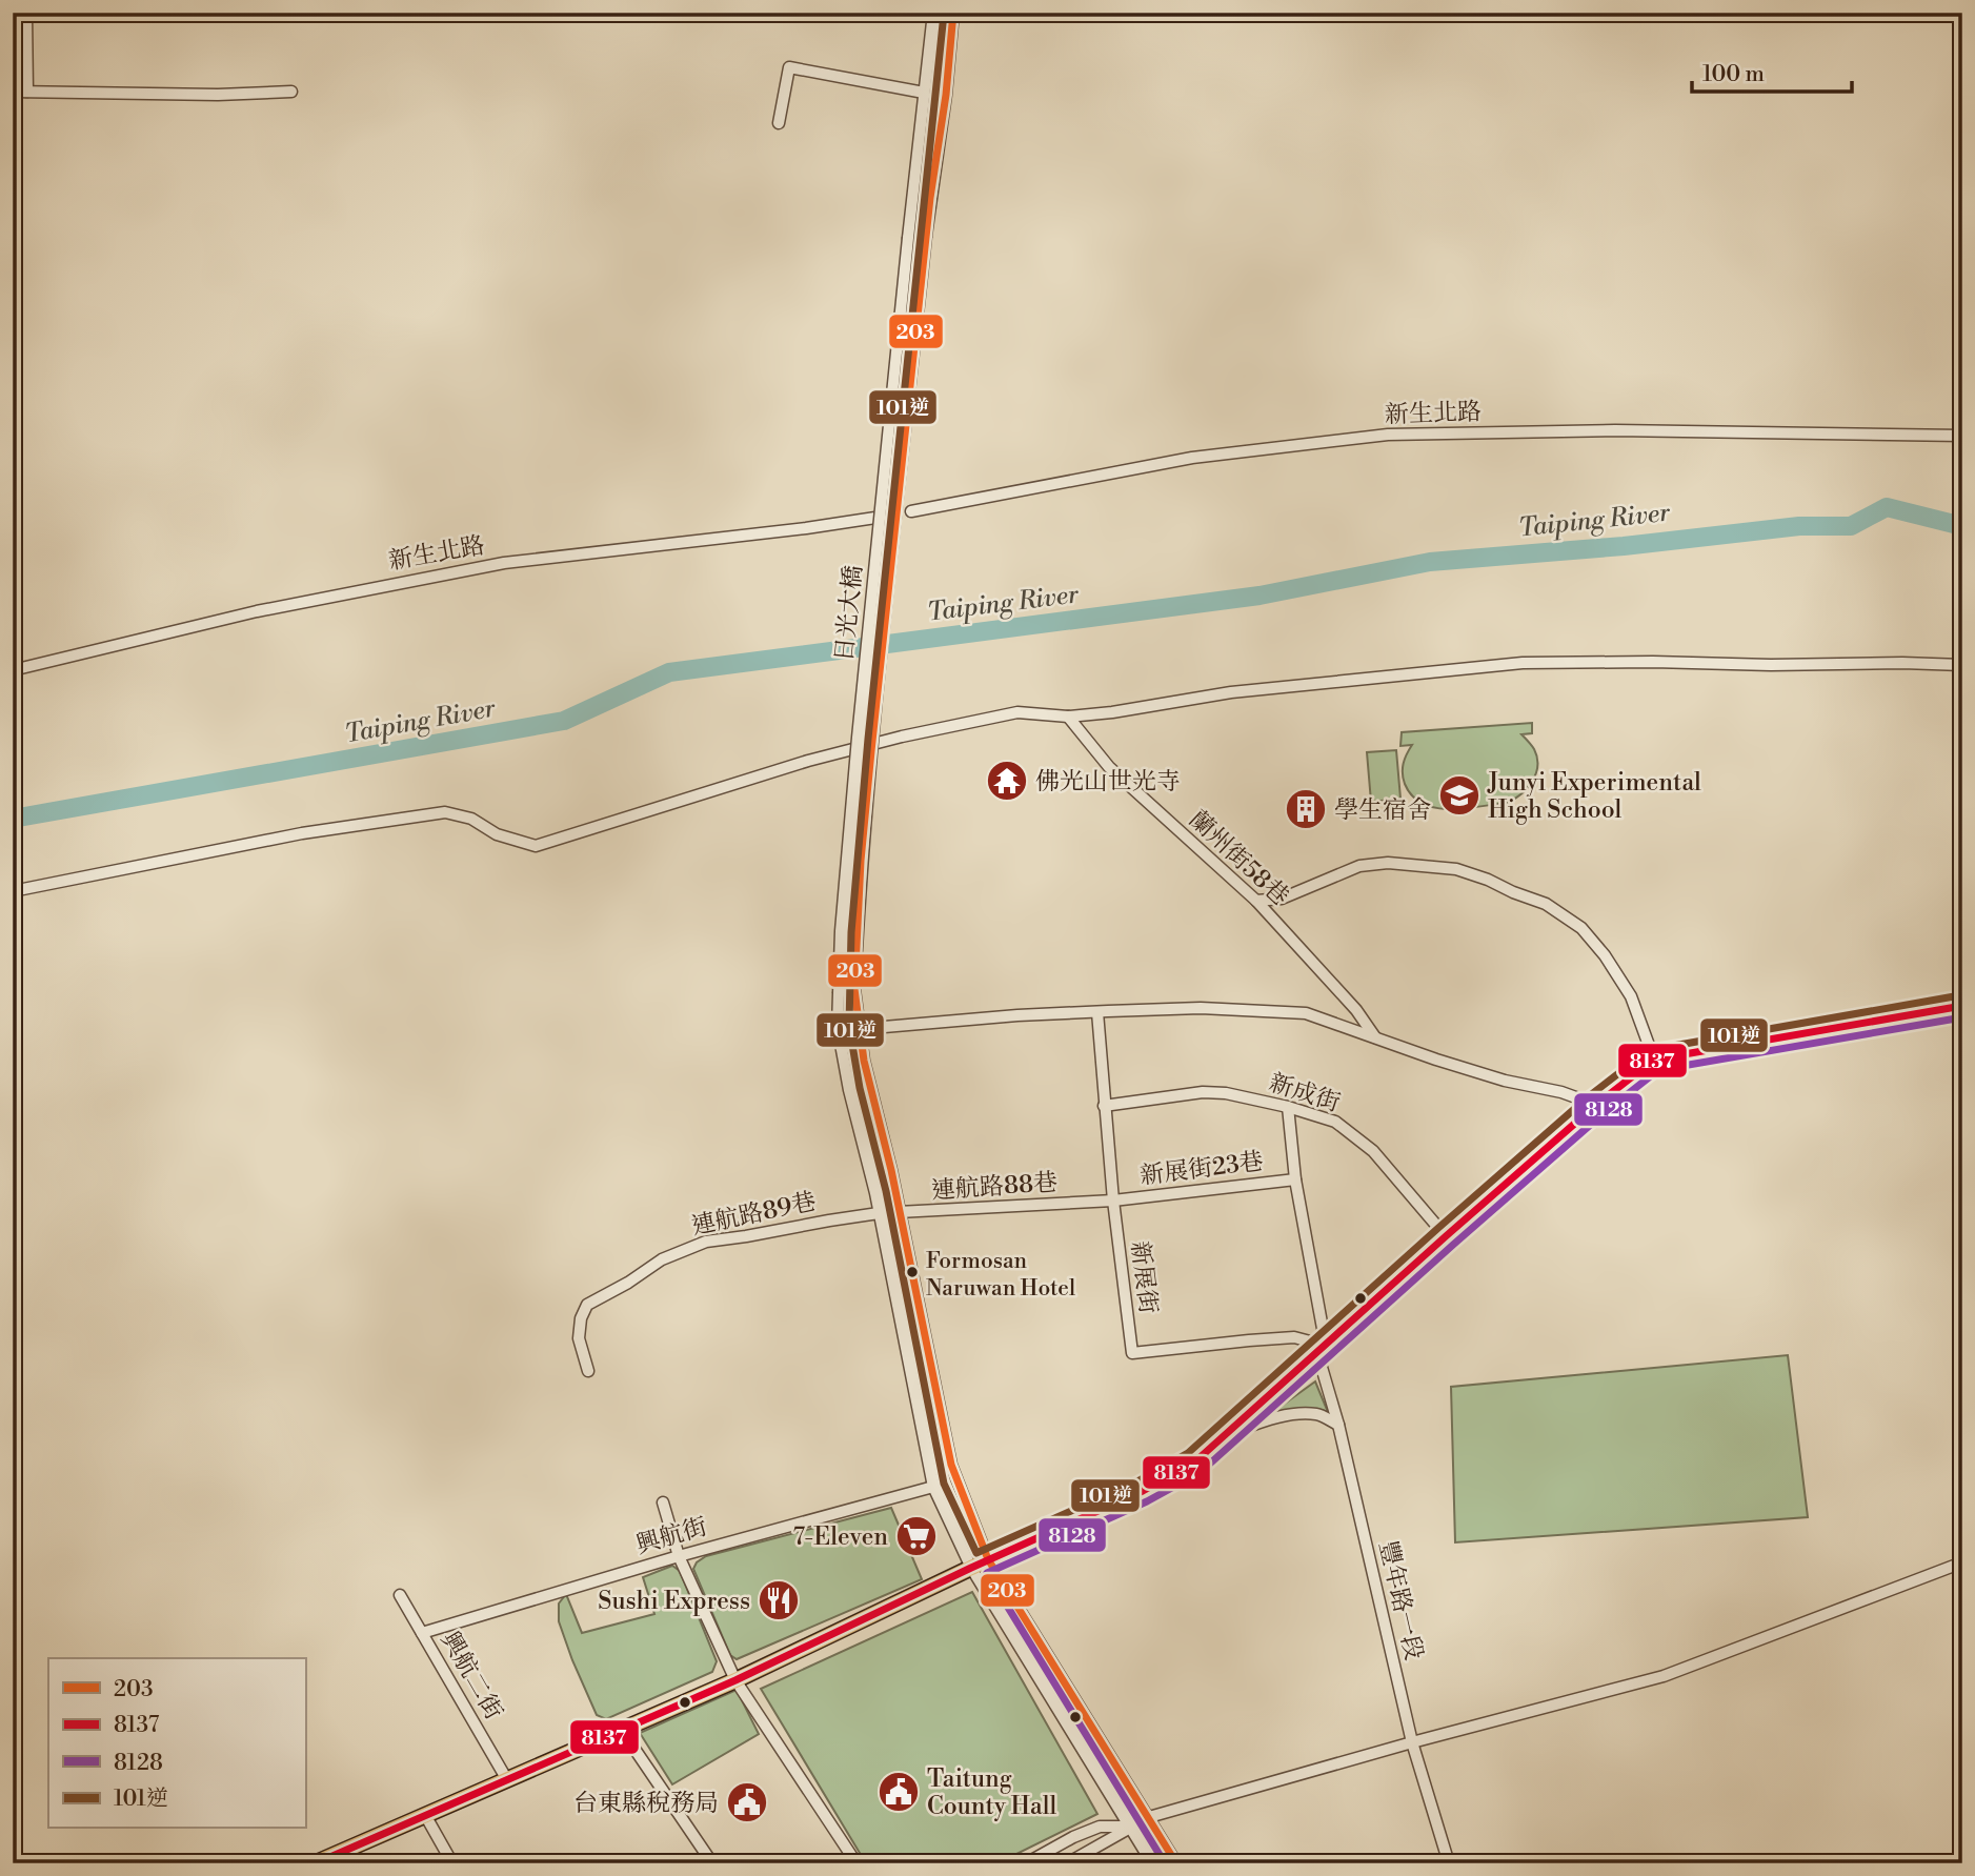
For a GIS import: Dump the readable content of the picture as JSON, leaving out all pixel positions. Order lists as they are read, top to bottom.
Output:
{
  "streets": {
    "street": [
      "新生北路",
      "日光大橋",
      "蘭州街58巷",
      "新成街",
      "新展街23巷",
      "連航路88巷",
      "連航路89巷",
      "新展街",
      "興航街",
      "豐年路一段",
      "興航二街"
    ]
  },
  "crossings": [
    ["日光大橋", "連航路88巷"],
    ["日光大橋", "連航路89巷"],
    ["日光大橋", "興航街"],
    ["新成街", "新展街"],
    ["新成街", "豐年路一段"],
    ["新展街23巷", "連航路88巷"],
    ["新展街23巷", "新展街"],
    ["新展街23巷", "豐年路一段"],
    ["連航路88巷", "連航路89巷"],
    ["連航路88巷", "新展街"],
    ["新展街", "豐年路一段"],
    ["興航街", "興航二街"]
  ],
  "water": ["Taiping River"],
  "places": {
    "temple": ["佛光山世光寺"],
    "school or university": ["Junyi Experimental High School"],
    "building": ["學生宿舍"],
    "other": ["Formosan Naruwan Hotel"],
    "supermarket": ["7-Eleven"],
    "restaurant": ["Sushi Express"],
    "public building": ["Taitung County Hall", "台東縣稅務局"]
  },
  "lines": [
    "transit line 203",
    "transit line 101逆",
    "transit line 8137",
    "transit line 8128"
  ],
  "legend": [
    "203",
    "8137",
    "8128",
    "101逆"
  ],
  "scale_bar": "100 m"
}
